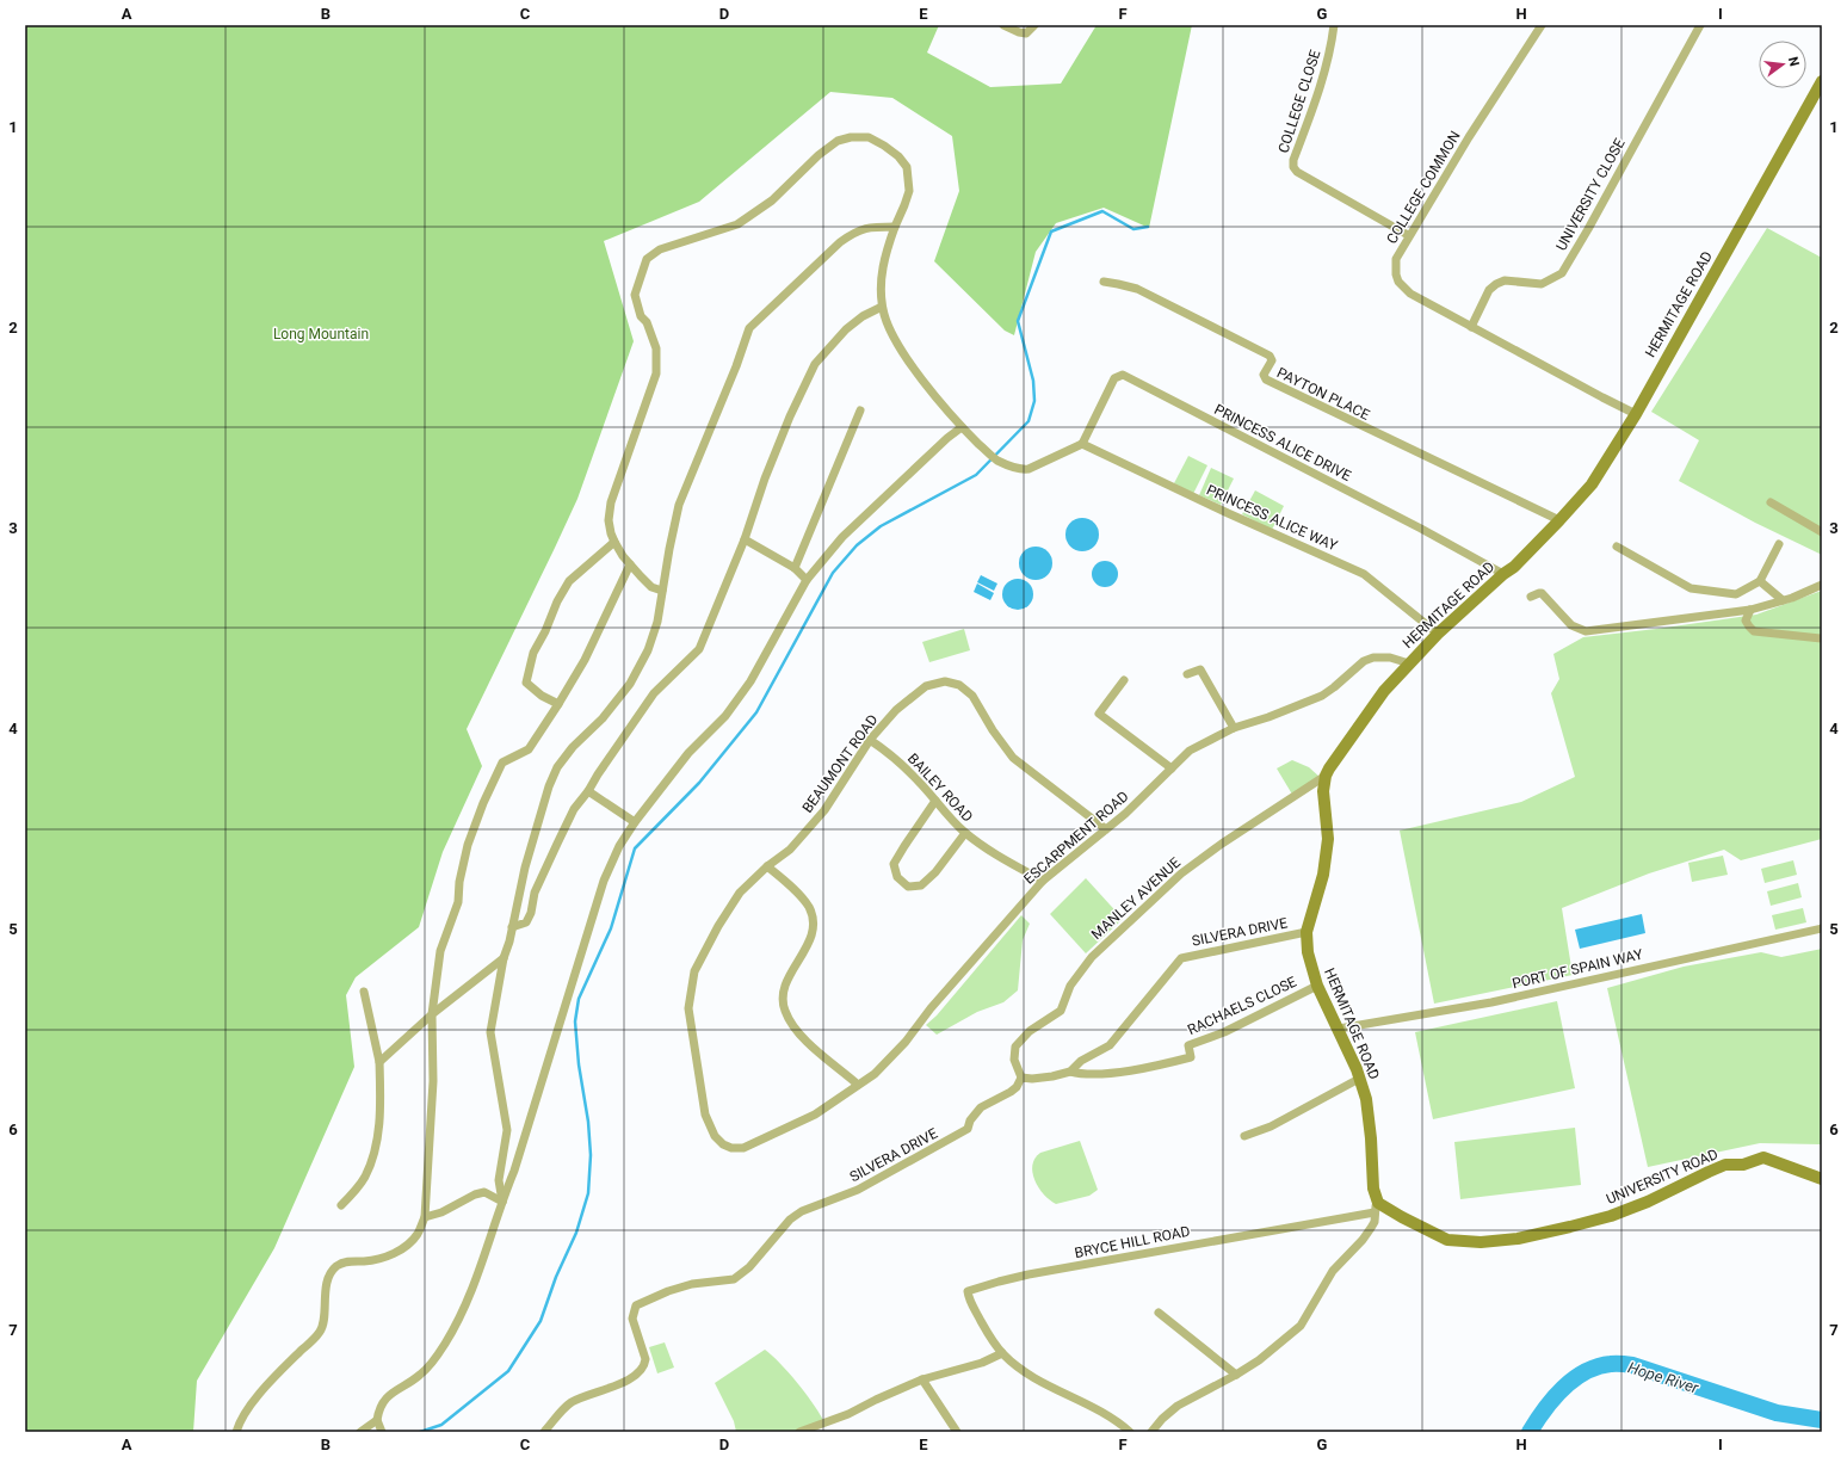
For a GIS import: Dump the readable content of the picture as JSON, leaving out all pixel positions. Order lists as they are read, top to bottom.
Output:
{
  "streets": {
    "street": [
      "COLLEGE CLOSE",
      "COLLEGE COMMON",
      "UNIVERSITY CLOSE",
      "HERMITAGE ROAD",
      "PAYTON PLACE",
      "PRINCESS ALICE DRIVE",
      "PRINCESS ALICE WAY",
      "BEAUMONT ROAD",
      "BAILEY ROAD",
      "ESCARPMENT ROAD",
      "MANLEY AVENUE",
      "SILVERA DRIVE",
      "PORT OF SPAIN WAY",
      "RACHAELS CLOSE",
      "UNIVERSITY ROAD",
      "BRYCE HILL ROAD"
    ]
  },
  "crossings": [
    ["COLLEGE CLOSE", "COLLEGE COMMON"],
    ["COLLEGE COMMON", "UNIVERSITY CLOSE"],
    ["COLLEGE COMMON", "HERMITAGE ROAD"],
    ["HERMITAGE ROAD", "PAYTON PLACE"],
    ["HERMITAGE ROAD", "PRINCESS ALICE DRIVE"],
    ["HERMITAGE ROAD", "PRINCESS ALICE WAY"],
    ["HERMITAGE ROAD", "ESCARPMENT ROAD"],
    ["HERMITAGE ROAD", "MANLEY AVENUE"],
    ["HERMITAGE ROAD", "SILVERA DRIVE"],
    ["HERMITAGE ROAD", "PORT OF SPAIN WAY"],
    ["HERMITAGE ROAD", "RACHAELS CLOSE"],
    ["HERMITAGE ROAD", "UNIVERSITY ROAD"],
    ["HERMITAGE ROAD", "BRYCE HILL ROAD"],
    ["PRINCESS ALICE DRIVE", "PRINCESS ALICE WAY"],
    ["BEAUMONT ROAD", "BAILEY ROAD"],
    ["BEAUMONT ROAD", "ESCARPMENT ROAD"],
    ["BAILEY ROAD", "ESCARPMENT ROAD"],
    ["MANLEY AVENUE", "SILVERA DRIVE"],
    ["SILVERA DRIVE", "RACHAELS CLOSE"],
    ["UNIVERSITY ROAD", "BRYCE HILL ROAD"]
  ],
  "water": ["Hope River"],
  "parks": ["Long Mountain"],
  "north": "right",
  "grid": {
    "columns": [
      "A",
      "B",
      "C",
      "D",
      "E",
      "F",
      "G",
      "H",
      "I"
    ],
    "rows": [
      "1",
      "2",
      "3",
      "4",
      "5",
      "6",
      "7"
    ]
  }
}
